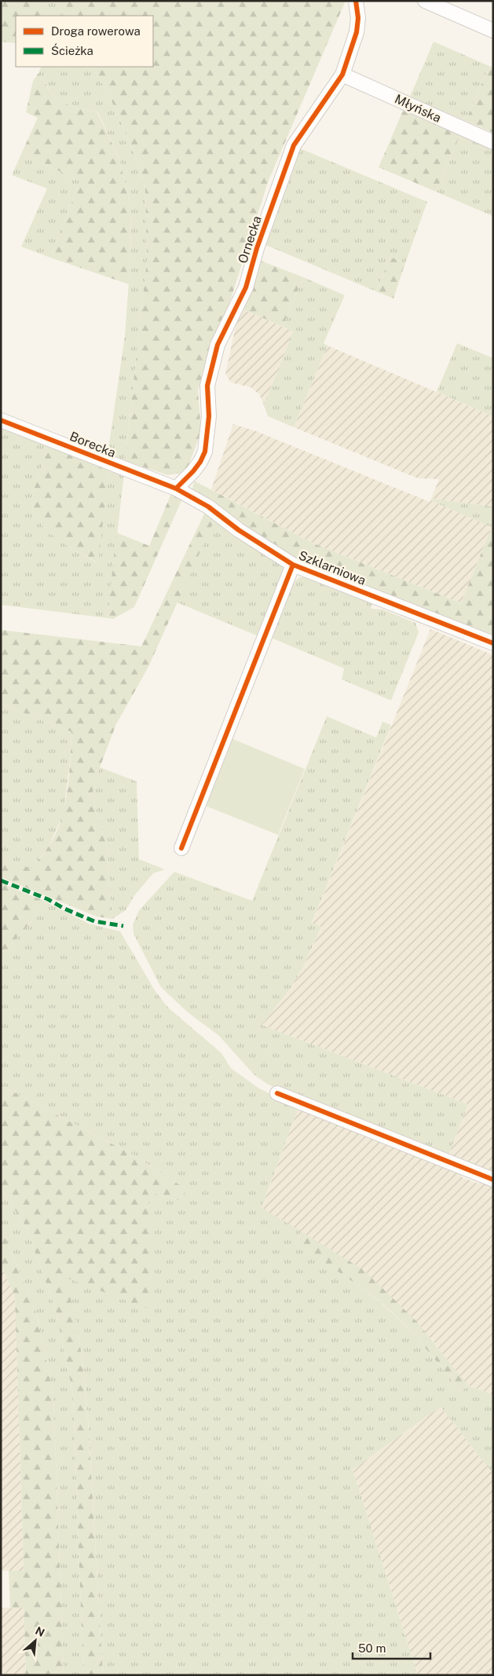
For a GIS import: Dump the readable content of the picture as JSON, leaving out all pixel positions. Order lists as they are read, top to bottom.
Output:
{
  "streets": {
    "street": [
      "Młyńska",
      "Ornecka",
      "Borecka",
      "Szklarniowa"
    ]
  },
  "crossings": [
    ["Młyńska", "Ornecka"],
    ["Ornecka", "Borecka"],
    ["Ornecka", "Szklarniowa"],
    ["Borecka", "Szklarniowa"]
  ],
  "legend": ["Droga rowerowa", "Ścieżka"],
  "scale_bar": "50 m",
  "north": "top right"
}
